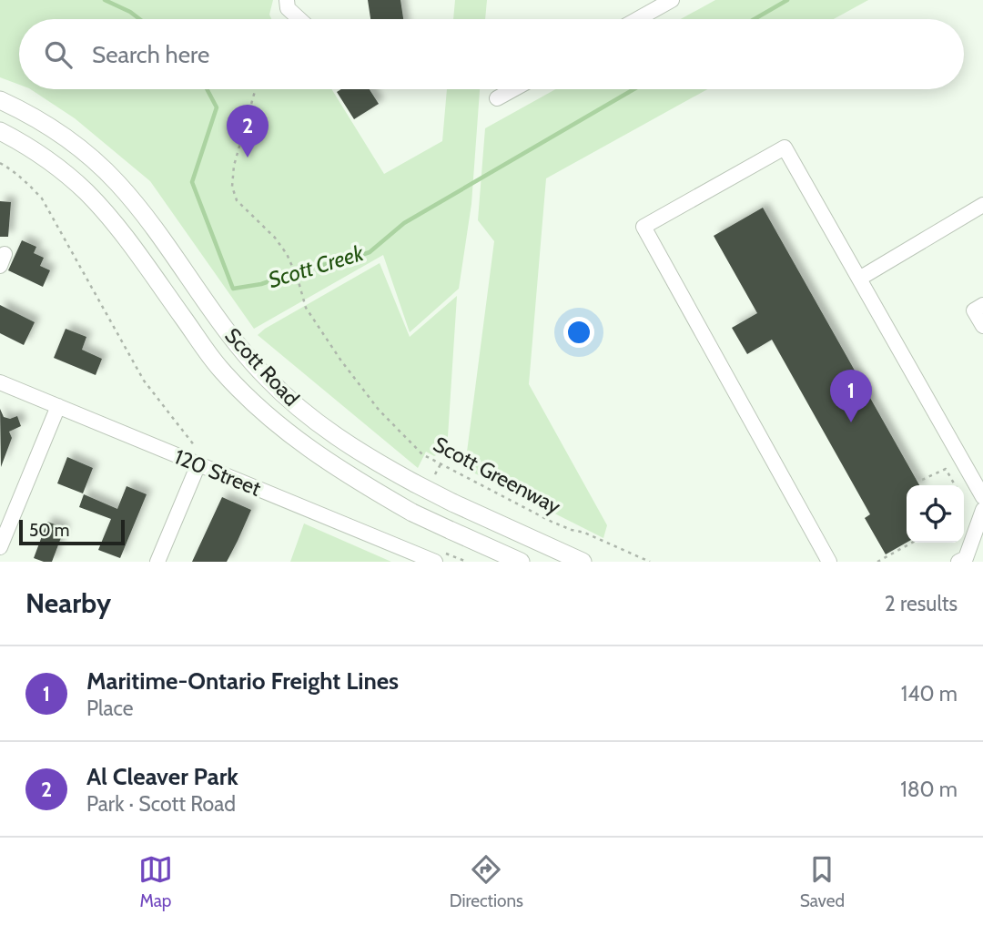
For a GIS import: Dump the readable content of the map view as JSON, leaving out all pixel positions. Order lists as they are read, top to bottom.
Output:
{
  "streets": {
    "main road": ["Scott Road"],
    "street": ["120 Street"],
    "path": ["Scott Greenway"]
  },
  "water": ["Scott Creek"],
  "scale_bar": "50 m",
  "page": {
    "search": "Search here",
    "pins": ["2", "1"],
    "scale": "50 m",
    "heading": ["Nearby", "2 results"],
    "list": [
      {
        "mark": "1",
        "name": "Maritime-Ontario Freight Lines",
        "note": "Place",
        "value": "140 m"
      },
      {
        "mark": "2",
        "name": "Al Cleaver Park",
        "note": "Park · Scott Road",
        "value": "180 m"
      }
    ],
    "nav": ["Map", "Directions", "Saved"]
  }
}
